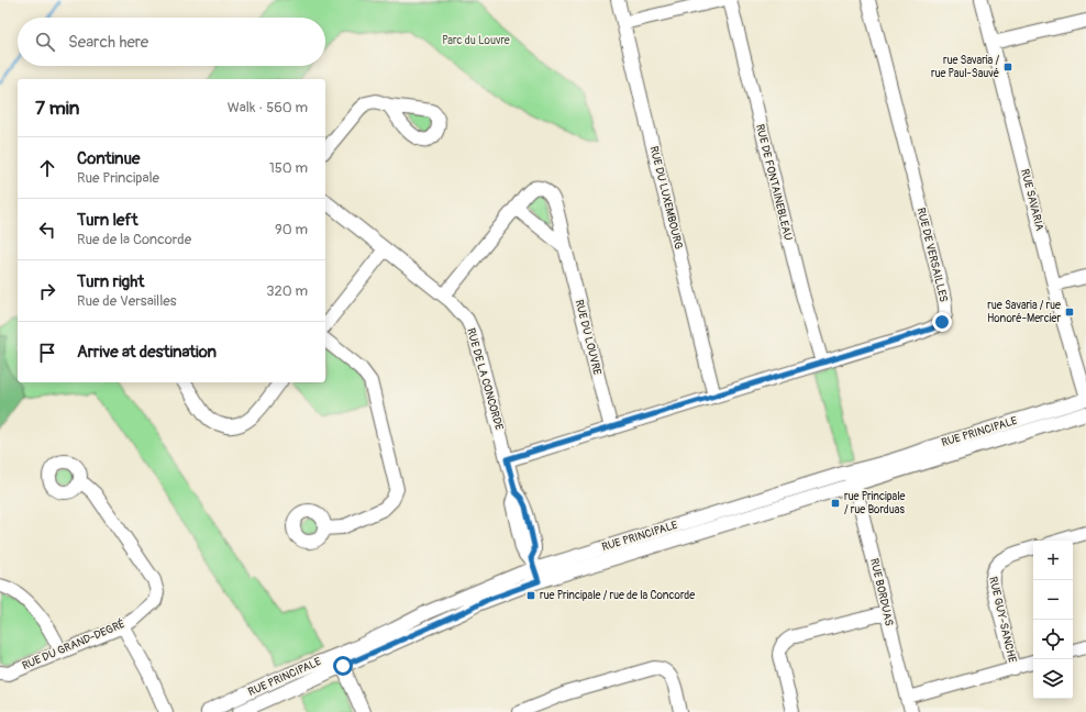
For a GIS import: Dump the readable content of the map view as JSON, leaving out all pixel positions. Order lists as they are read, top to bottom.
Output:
{
  "streets": {
    "street": [
      "RUE DE FONTAINEBLEAU",
      "RUE DU LUXEMBOURG",
      "RUE SAVARIA",
      "RUE DE VERSAILLES",
      "RUE DU LOUVRE",
      "RUE DE LA CONCORDE",
      "RUE PRINCIPALE",
      "RUE BORDUAS",
      "RUE GUY-SANCHE",
      "RUE DU GRAND-DEGRÉ"
    ]
  },
  "crossings": [
    ["RUE DE FONTAINEBLEAU", "RUE DE VERSAILLES"],
    ["RUE DU LUXEMBOURG", "RUE DE VERSAILLES"],
    ["RUE SAVARIA", "RUE PRINCIPALE"],
    ["RUE DE VERSAILLES", "RUE DU LOUVRE"],
    ["RUE DE VERSAILLES", "RUE DE LA CONCORDE"],
    ["RUE DU LOUVRE", "RUE DE LA CONCORDE"],
    ["RUE DE LA CONCORDE", "RUE PRINCIPALE"],
    ["RUE PRINCIPALE", "RUE BORDUAS"],
    ["RUE BORDUAS", "RUE GUY-SANCHE"]
  ],
  "parks": ["Parc du Louvre"],
  "places": {
    "transit": [
      "rue Savaria / rue Paul-Sauvé",
      "rue Savaria / rue Honoré-Mercier",
      "rue Principale / rue Borduas",
      "rue Principale / rue de la Concorde"
    ]
  },
  "page": {
    "search": "Search here",
    "heading": ["7 min", "Walk · 560 m"],
    "list": [
      ["Continue", "Rue Principale", "150 m"],
      ["Turn left", "Rue de la Concorde", "90 m"],
      ["Turn right", "Rue de Versailles", "320 m"],
      "Arrive at destination"
    ],
    "map_buttons": ["+", "−"]
  }
}
